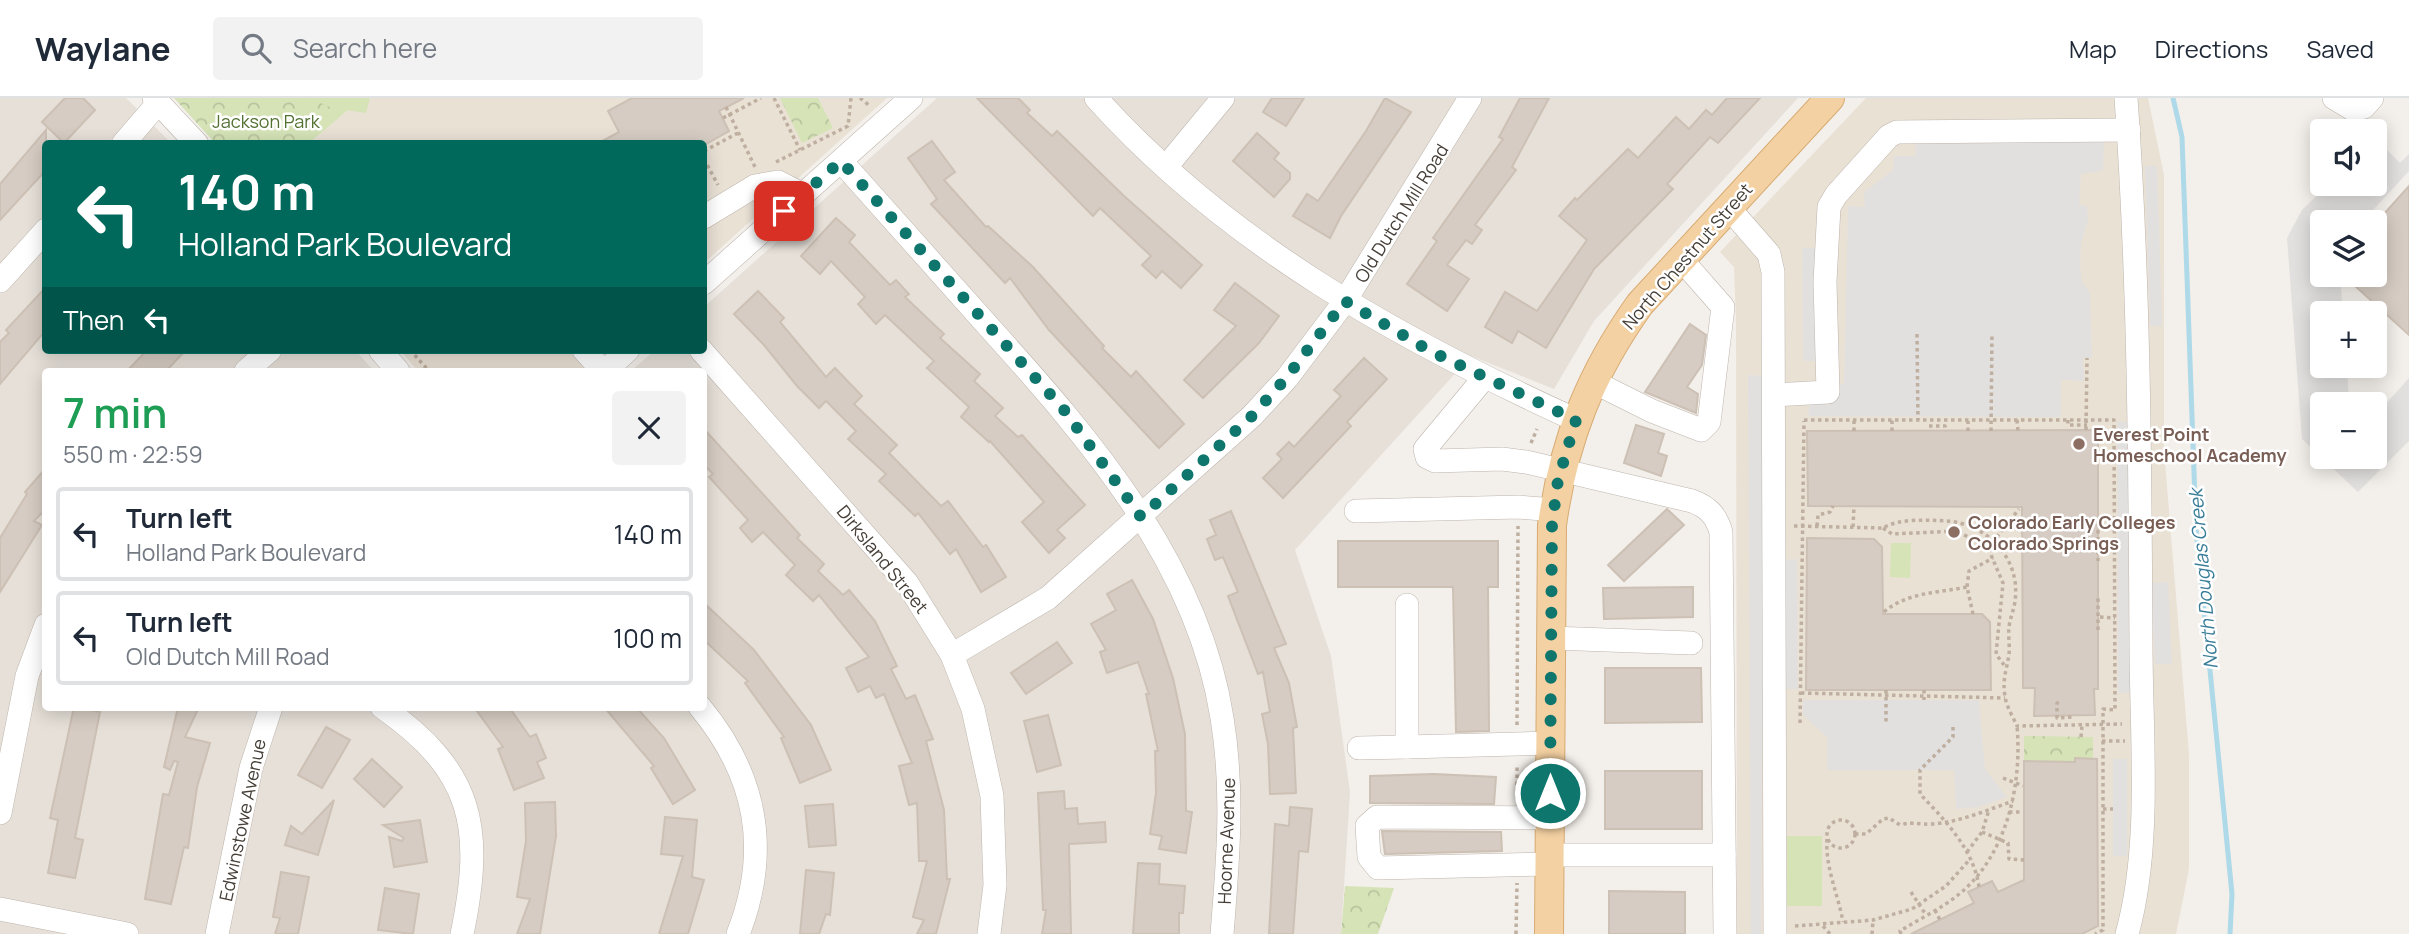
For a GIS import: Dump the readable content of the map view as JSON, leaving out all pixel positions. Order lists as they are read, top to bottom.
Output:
{
  "streets": {
    "main road": ["North Chestnut Street"],
    "street": [
      "Old Dutch Mill Road",
      "Dirksland Street",
      "Edwinstowe Avenue",
      "Hoorne Avenue"
    ]
  },
  "crossings": [
    ["Old Dutch Mill Road", "Dirksland Street"],
    ["Old Dutch Mill Road", "Hoorne Avenue"]
  ],
  "water": ["North Douglas Creek"],
  "parks": ["Jackson Park"],
  "places": ["Everest Point Homeschool Academy", "Colorado Early Colleges Colorado Springs"],
  "page": {
    "header": "Waylane",
    "search": "Search here",
    "nav": ["Map", "Directions", "Saved"],
    "map_buttons": ["+", "−"],
    "turn": ["140 m", "Holland Park Boulevard"],
    "then": "Then",
    "heading": ["7 min", "550 m · 22:59"],
    "list": [
      {
        "name": "Turn left",
        "note": "Holland Park Boulevard",
        "value": "140 m"
      },
      {
        "name": "Turn left",
        "note": "Old Dutch Mill Road",
        "value": "100 m"
      }
    ]
  }
}
